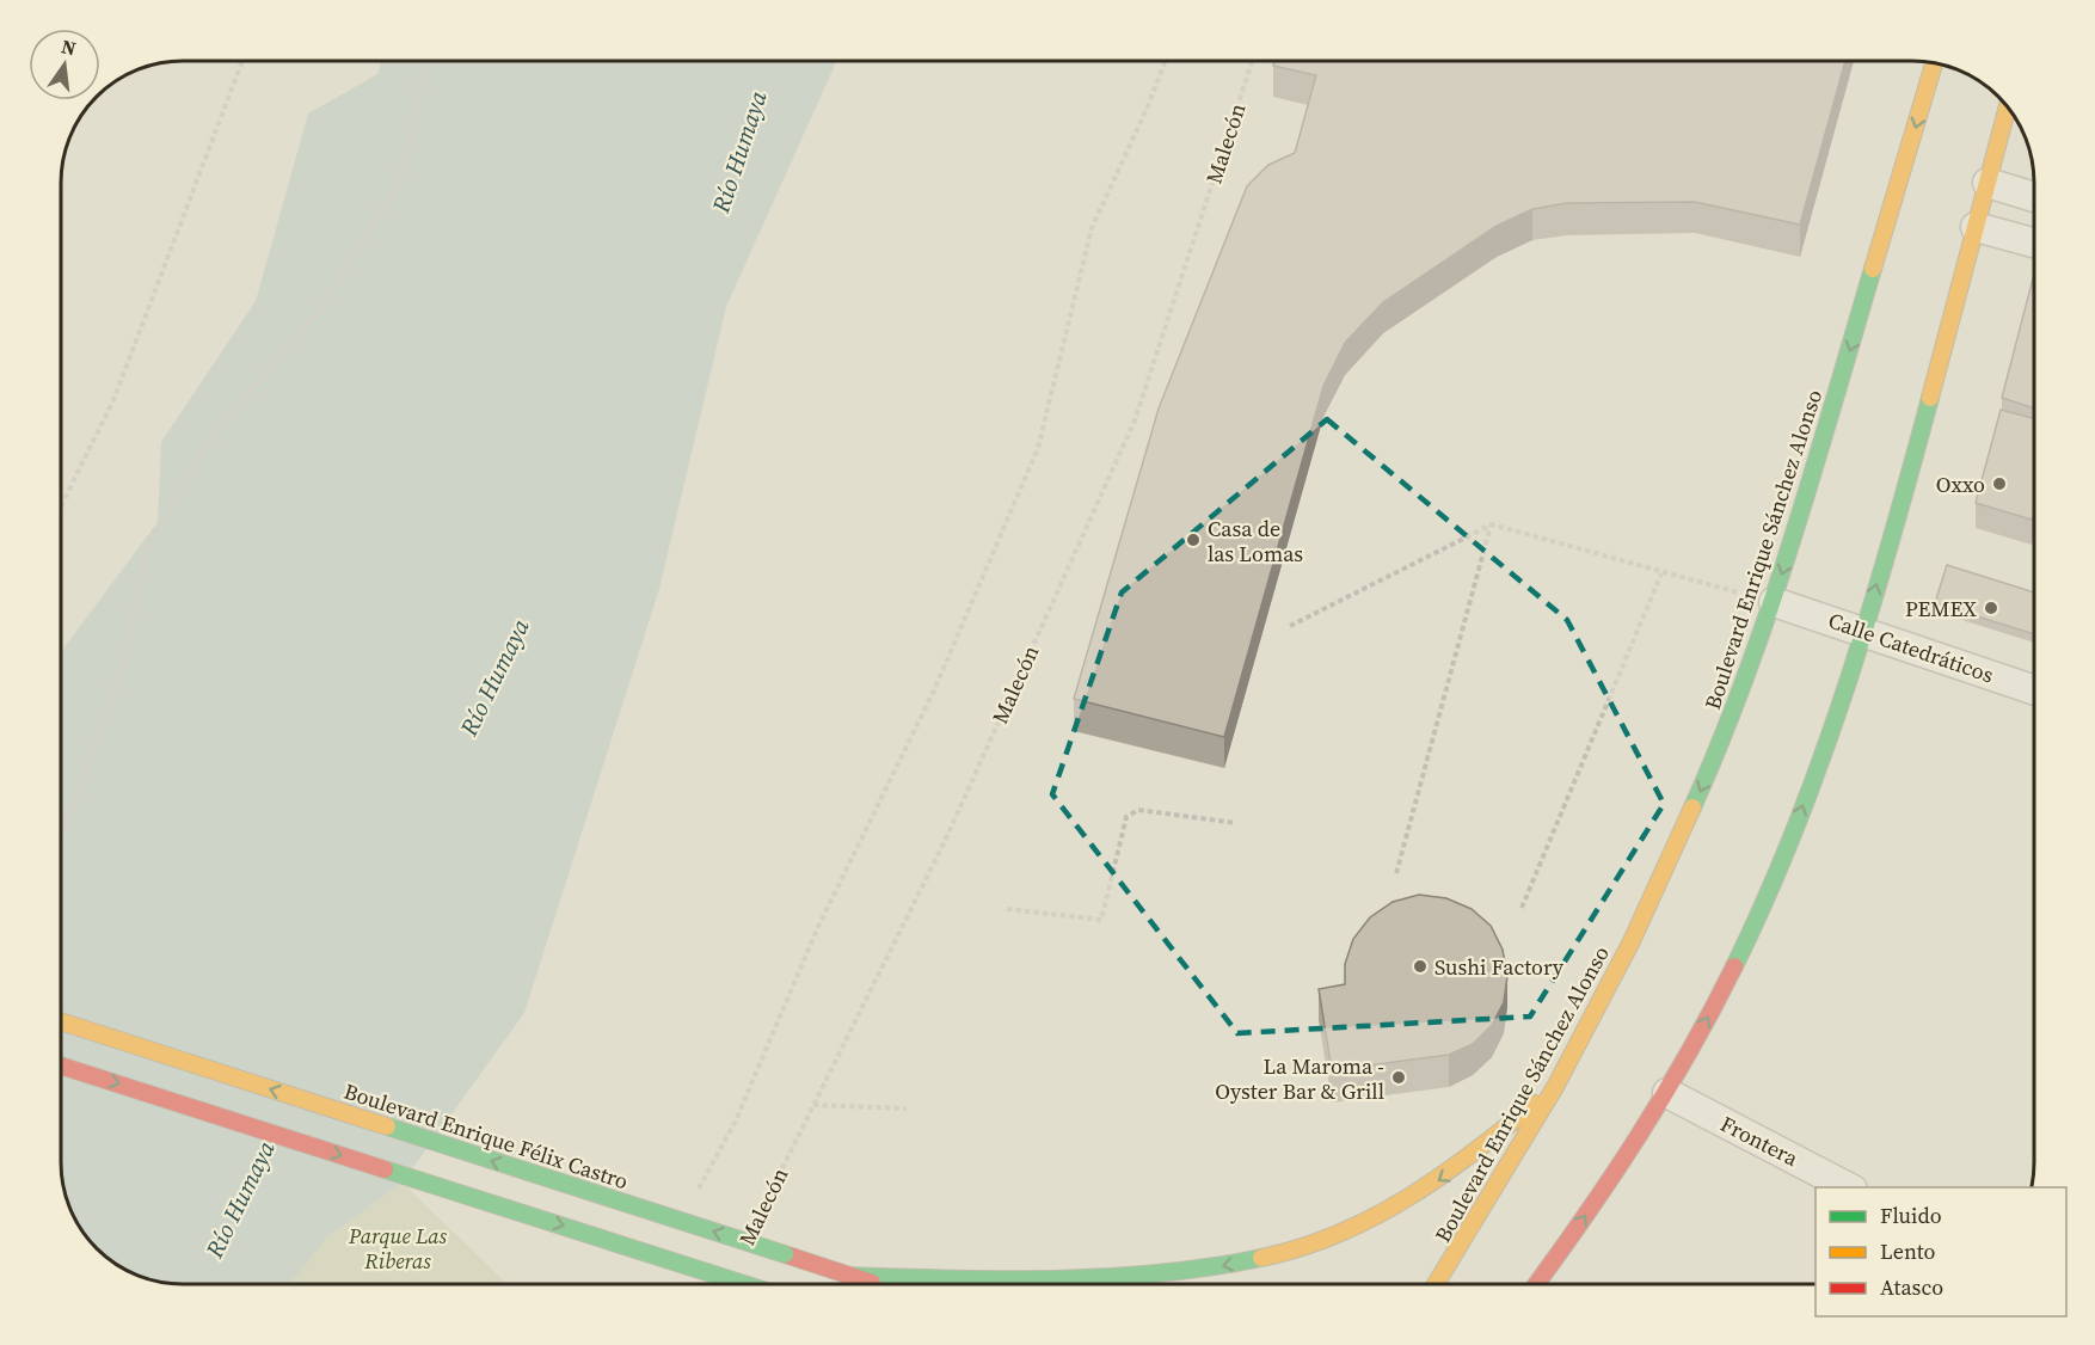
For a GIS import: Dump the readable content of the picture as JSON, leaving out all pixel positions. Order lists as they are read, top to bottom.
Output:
{
  "streets": {
    "main road": ["Boulevard Enrique Sánchez Alonso", "Boulevard Enrique Félix Castro"],
    "street": ["Calle Catedráticos", "Frontera"],
    "path": ["Malecón"]
  },
  "crossings": [
    ["Boulevard Enrique Sánchez Alonso", "Calle Catedráticos"]
  ],
  "water": ["Río Humaya"],
  "parks": ["Parque Las Riberas"],
  "places": [
    "Oxxo",
    "Casa de las Lomas",
    "PEMEX",
    "Sushi Factory",
    "La Maroma - Oyster Bar & Grill"
  ],
  "legend": ["Fluido", "Lento", "Atasco"],
  "north": "top"
}
